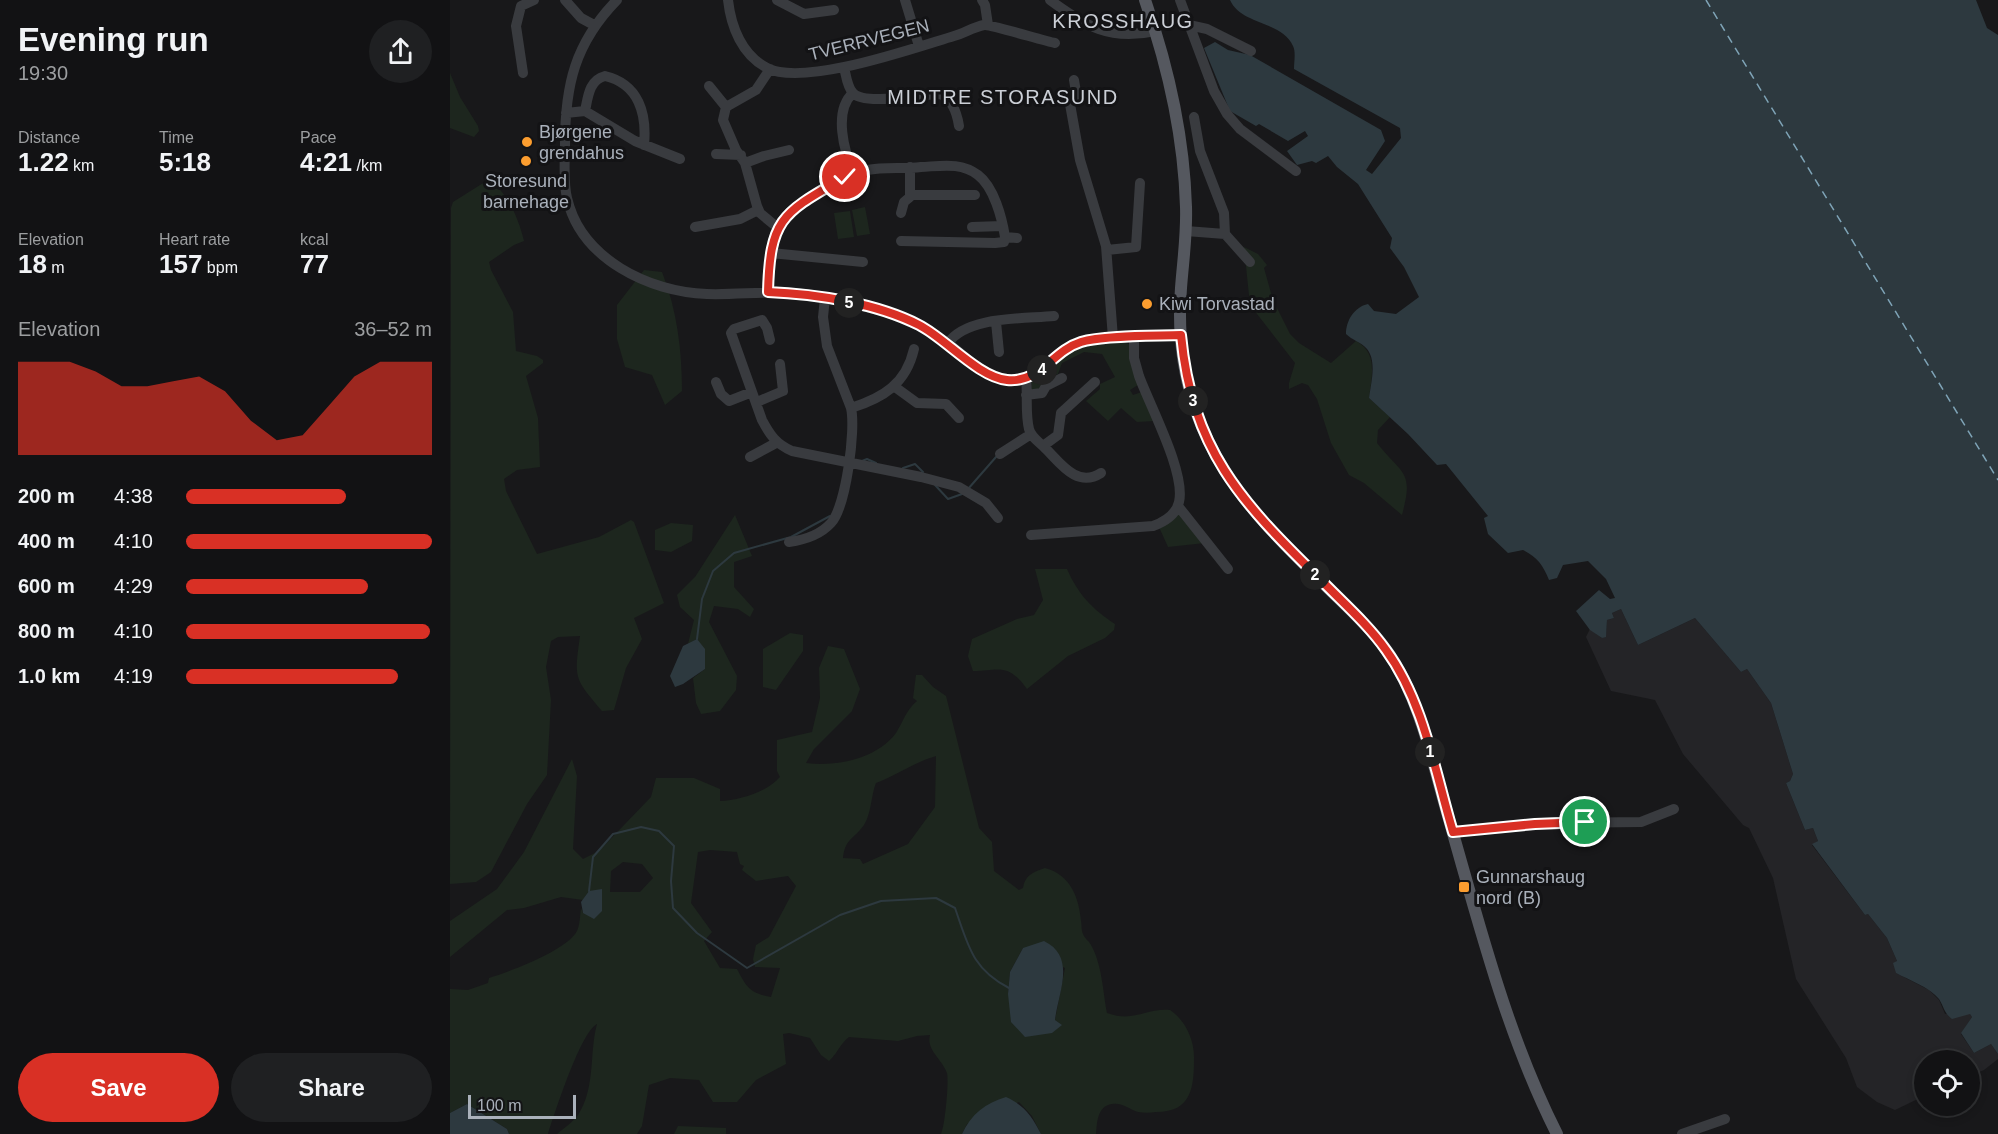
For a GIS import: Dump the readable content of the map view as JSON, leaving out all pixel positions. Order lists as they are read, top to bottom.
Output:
{
  "streets": {
    "street": ["TVERRVEGEN"]
  },
  "districts": ["KROSSHAUG", "MIDTRE STORASUND"],
  "places": {
    "other": ["Bjørgene grendahus", "Storesund barnehage", "Kiwi Torvastad"],
    "transit": ["Gunnarshaug nord (B)"]
  },
  "scale_bar": "100 m",
  "page": {
    "heading": ["Evening run", "19:30"],
    "stats": [
      ["Distance", "1.22 km"],
      ["Time", "5:18"],
      ["Pace", "4:21 /km"],
      ["Elevation", "18 m"],
      ["Heart rate", "157 bpm"],
      ["kcal", "77"]
    ],
    "pins": [
      "5",
      "4",
      "3",
      "2",
      "1"
    ],
    "chart": ["Elevation", "36–52 m"],
    "list": [
      {
        "name": "200 m",
        "note": "4:38"
      },
      {
        "name": "400 m",
        "note": "4:10"
      },
      {
        "name": "600 m",
        "note": "4:29"
      },
      {
        "name": "800 m",
        "note": "4:10"
      },
      {
        "name": "1.0 km",
        "note": "4:19"
      }
    ],
    "buttons": ["Save", "Share"],
    "scale": "100 m"
  }
}
